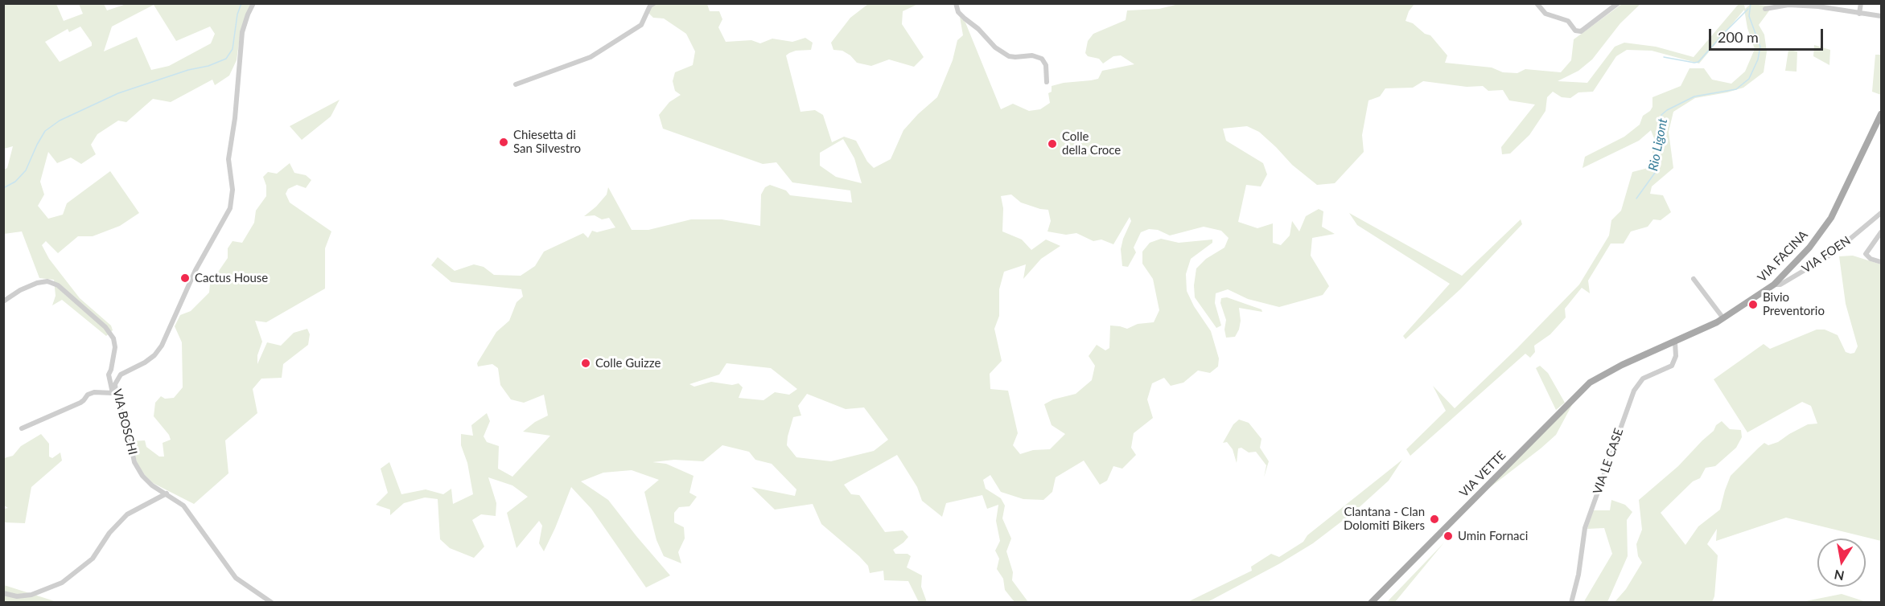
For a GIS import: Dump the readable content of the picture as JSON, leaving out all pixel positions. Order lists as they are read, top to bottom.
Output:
{
  "streets": {
    "main road": ["VIA FACINA", "VIA VETTE"],
    "street": ["VIA FOEN", "VIA BOSCHI", "VIA LE CASE"]
  },
  "crossings": [
    ["VIA FOEN", "VIA FACINA"],
    ["VIA FACINA", "VIA LE CASE"],
    ["VIA FACINA", "VIA VETTE"]
  ],
  "water": ["Rio Ligont"],
  "places": [
    "Chiesetta di San Silvestro",
    "Colle della Croce",
    "Cactus House",
    "Bivio Preventorio",
    "Colle Guizze",
    "Clantana - Clan Dolomiti Bikers",
    "Umin Fornaci"
  ],
  "scale_bar": "200 m",
  "north": "bottom"
}
